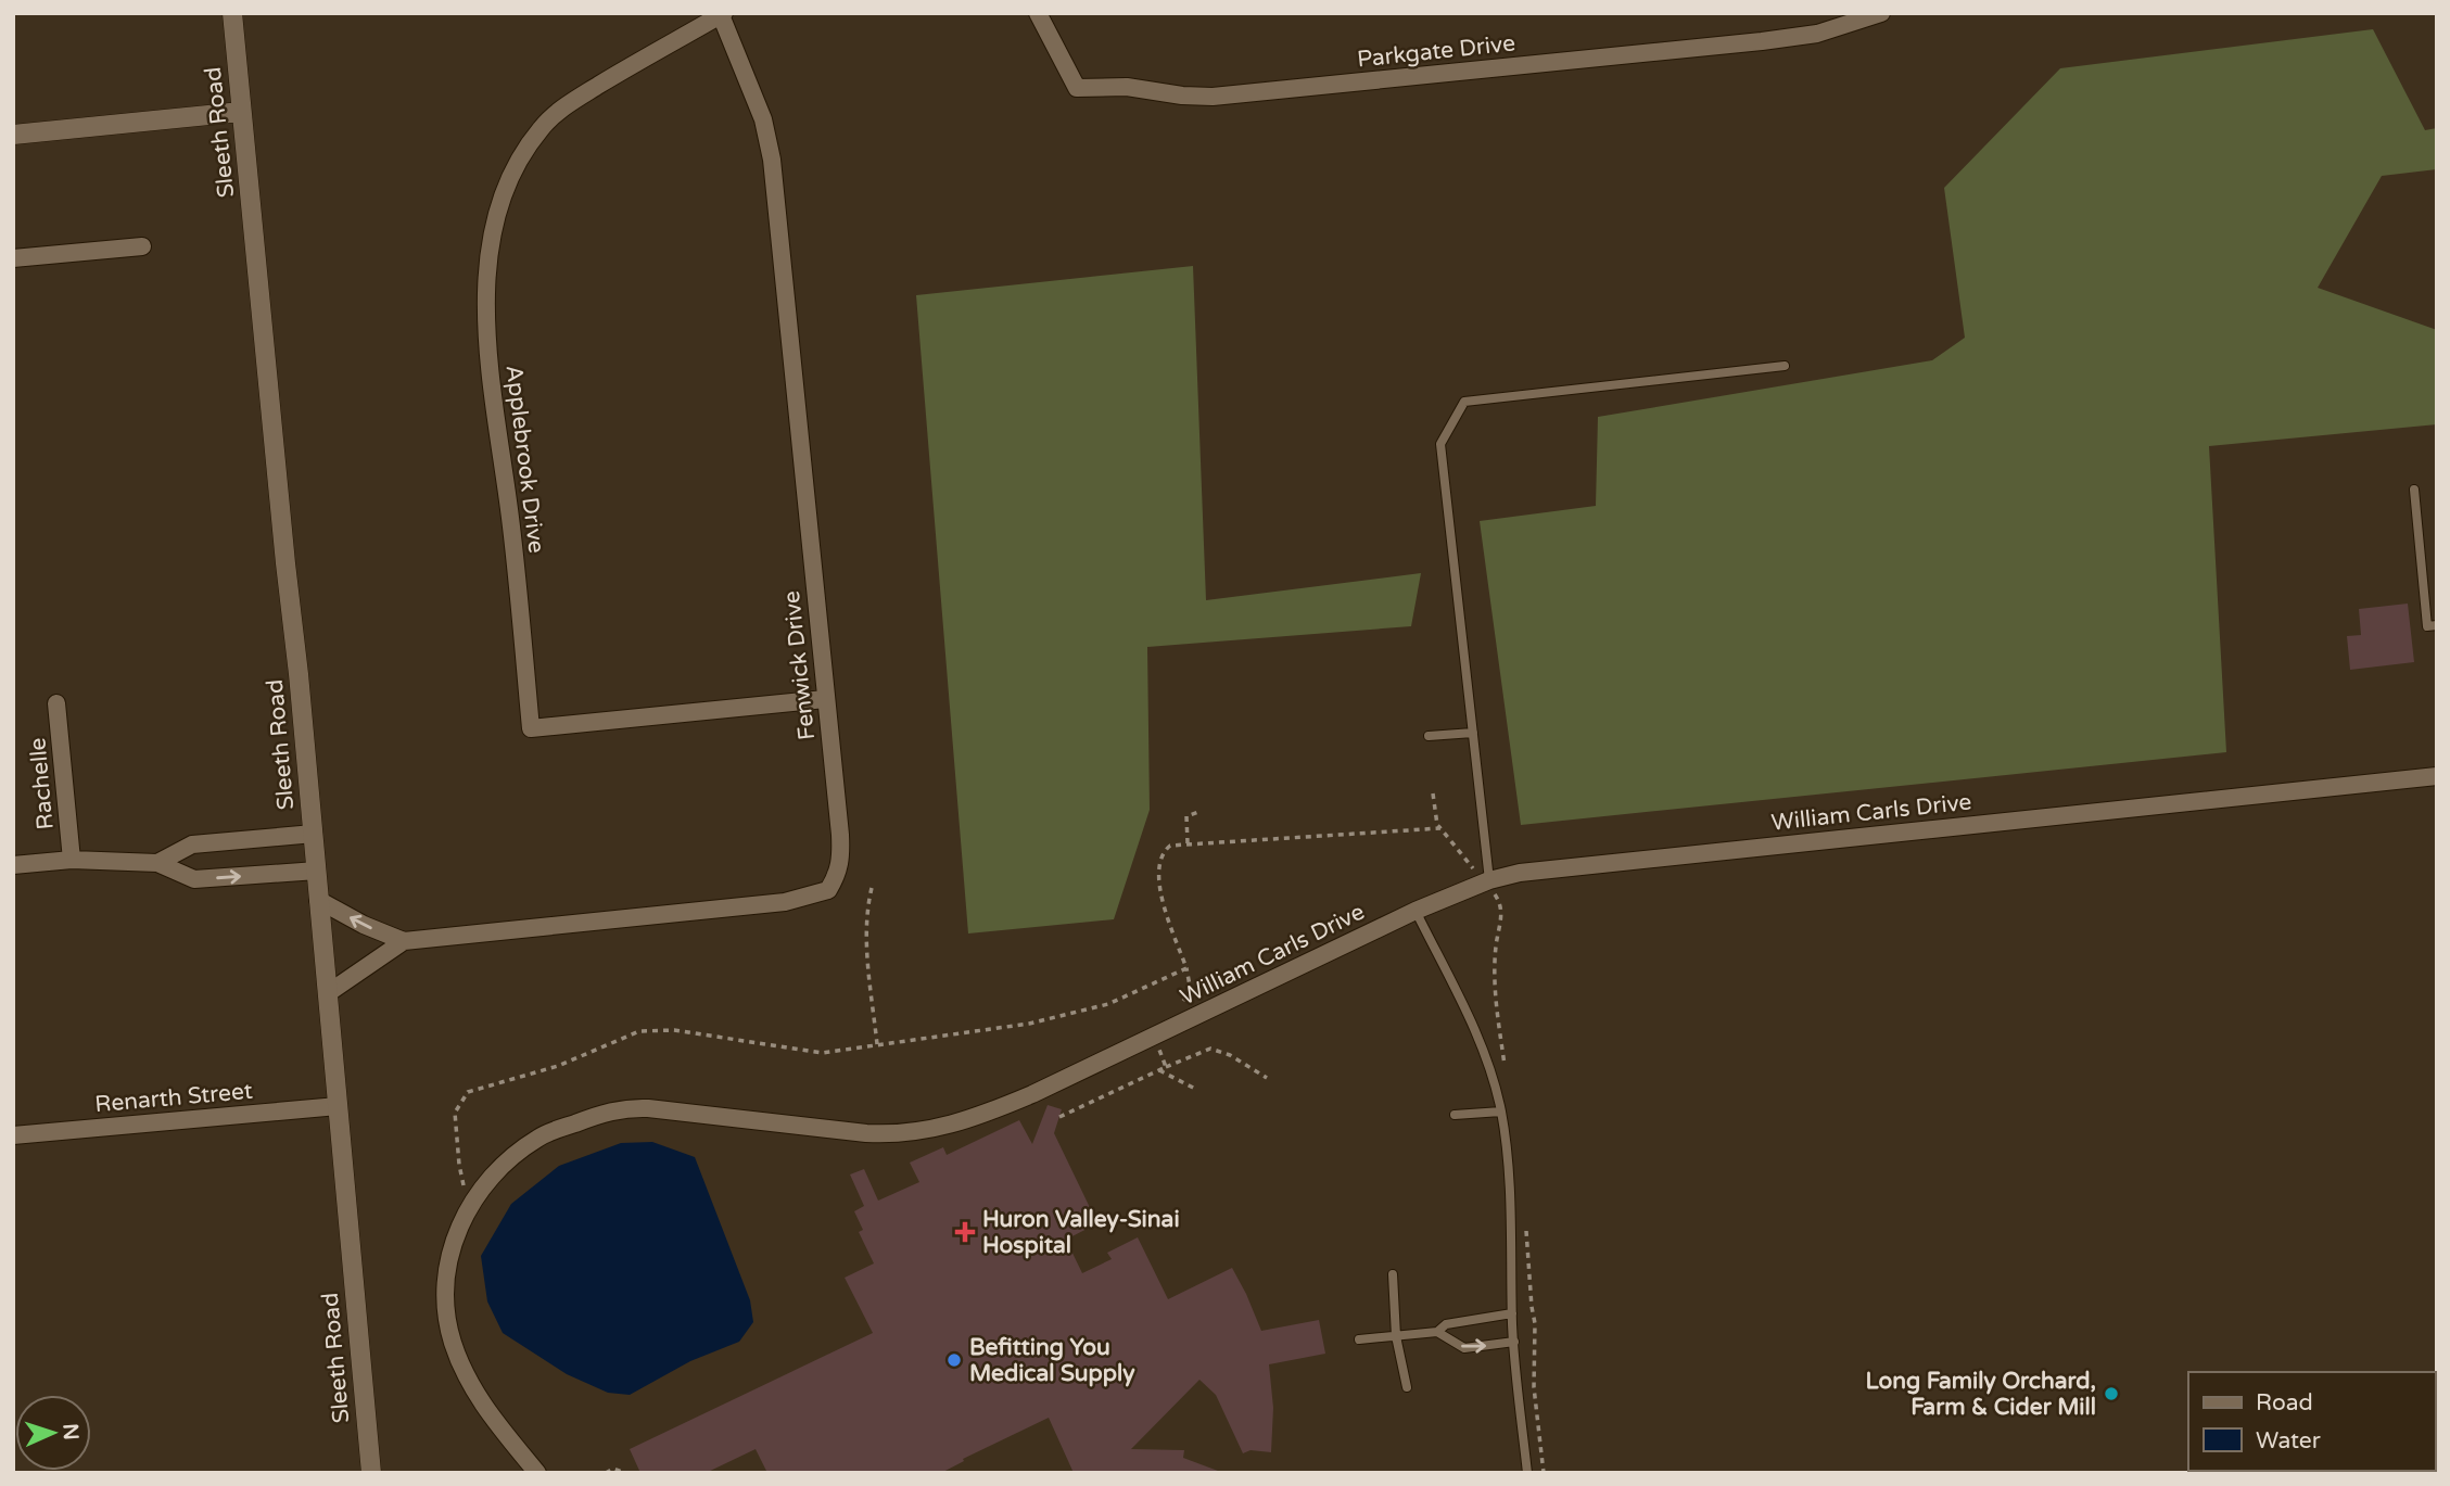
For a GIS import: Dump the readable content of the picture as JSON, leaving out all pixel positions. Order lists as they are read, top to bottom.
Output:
{
  "streets": {
    "street": [
      "Parkgate Drive",
      "Sleeth Road",
      "Applebrook Drive",
      "Fenwick Drive",
      "Rachelle",
      "William Carls Drive",
      "Renarth Street"
    ]
  },
  "crossings": [
    ["Sleeth Road", "Fenwick Drive"],
    ["Sleeth Road", "Renarth Street"],
    ["Applebrook Drive", "Fenwick Drive"]
  ],
  "places": {
    "health": ["Huron Valley-Sinai Hospital"],
    "other": ["Befitting You Medical Supply", "Long Family Orchard, Farm & Cider Mill"]
  },
  "legend": ["Road", "Water"],
  "north": "right"
}
